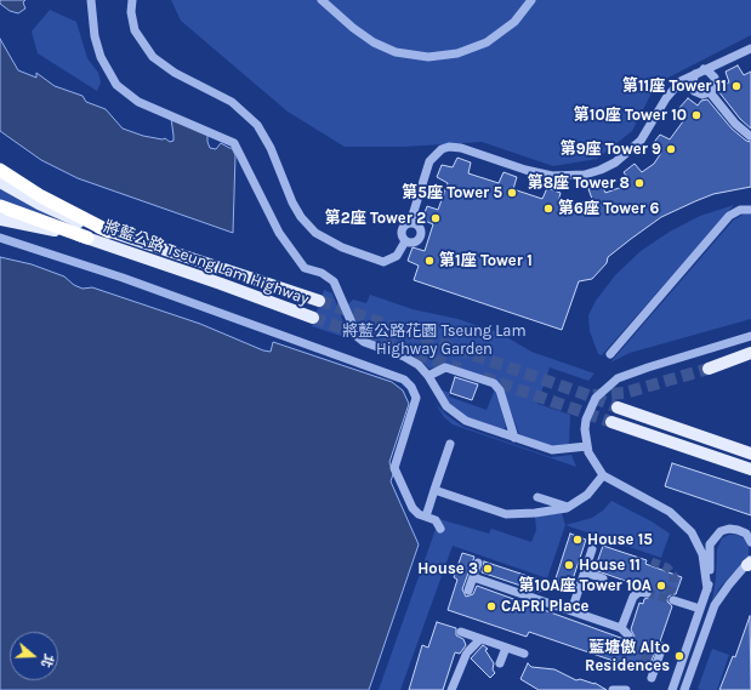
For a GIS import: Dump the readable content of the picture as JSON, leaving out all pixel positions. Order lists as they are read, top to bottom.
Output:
{
  "streets": {
    "main road": ["將藍公路 Tseung Lam Highway"]
  },
  "parks": ["將藍公路花園 Tseung Lam Highway Garden"],
  "places": [
    "第11座 Tower 11",
    "第10座 Tower 10",
    "第9座 Tower 9",
    "第8座 Tower 8",
    "第5座 Tower 5",
    "第6座 Tower 6",
    "第2座 Tower 2",
    "第1座 Tower 1",
    "House 15",
    "House 11",
    "House 3",
    "第10A座 Tower 10A",
    "CAPRI Place",
    "藍塘傲 Alto Residences"
  ],
  "north": "right"
}
